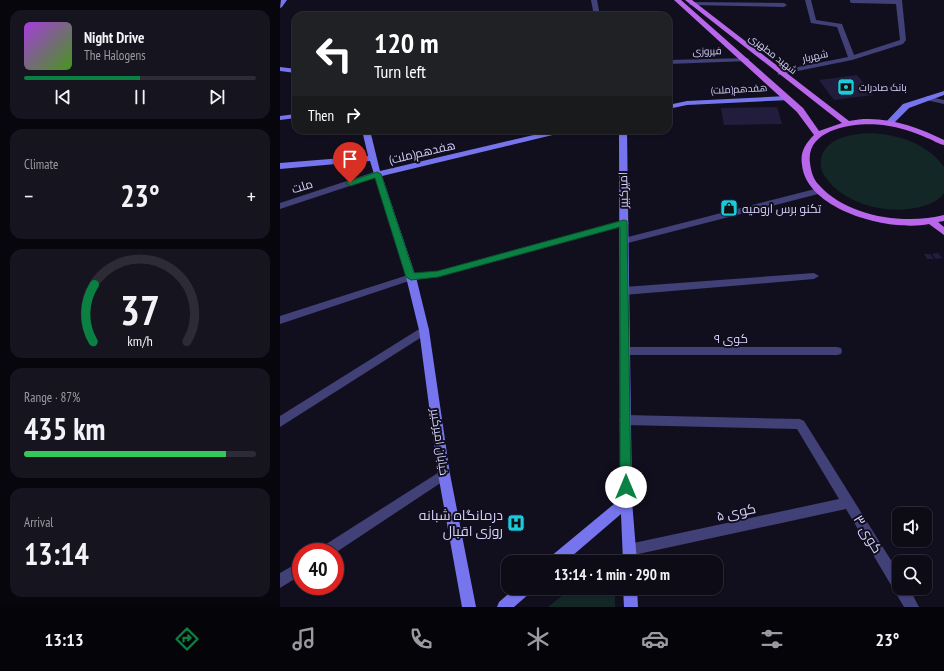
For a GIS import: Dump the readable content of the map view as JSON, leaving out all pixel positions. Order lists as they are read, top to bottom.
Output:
{
  "streets": {
    "main road": ["شهید مطهری"],
    "street": [
      "فیروزی",
      "شهریار",
      "هفدهم(ملت)",
      "ملت",
      "امیرکبیر",
      "کوی ۹",
      "خیابان امیرکبیر",
      "کوی ۵",
      "کوی ۳"
    ]
  },
  "crossings": [
    ["فیروزی", "شهید مطهری"],
    ["شهید مطهری", "شهریار"],
    ["شهید مطهری", "هفدهم(ملت)"],
    ["هفدهم(ملت)", "ملت"],
    ["هفدهم(ملت)", "خیابان امیرکبیر"],
    ["ملت", "خیابان امیرکبیر"],
    ["امیرکبیر", "کوی ۹"],
    ["امیرکبیر", "کوی ۳"],
    ["کوی ۵", "کوی ۳"]
  ],
  "places": {
    "bank": ["بانک صادرات"],
    "shop": ["تکنو برس ارومیه"],
    "hospital": ["درمانگاه شبانه روزی اقبال"]
  },
  "page": {
    "turn": ["120 m", "Turn left"],
    "song": ["Night Drive", "The Halogens"],
    "then": "Then",
    "tile": [
      "Climate",
      ["Range · 87%", "435 km"],
      ["Arrival", "13:14"]
    ],
    "heat": ["−", "23°", "+"],
    "limit": "40",
    "trip": "13:14 · 1 min · 290 m",
    "tabs": ["13:13", "23°"],
    "gauge": ["37", "km/h"]
  }
}
